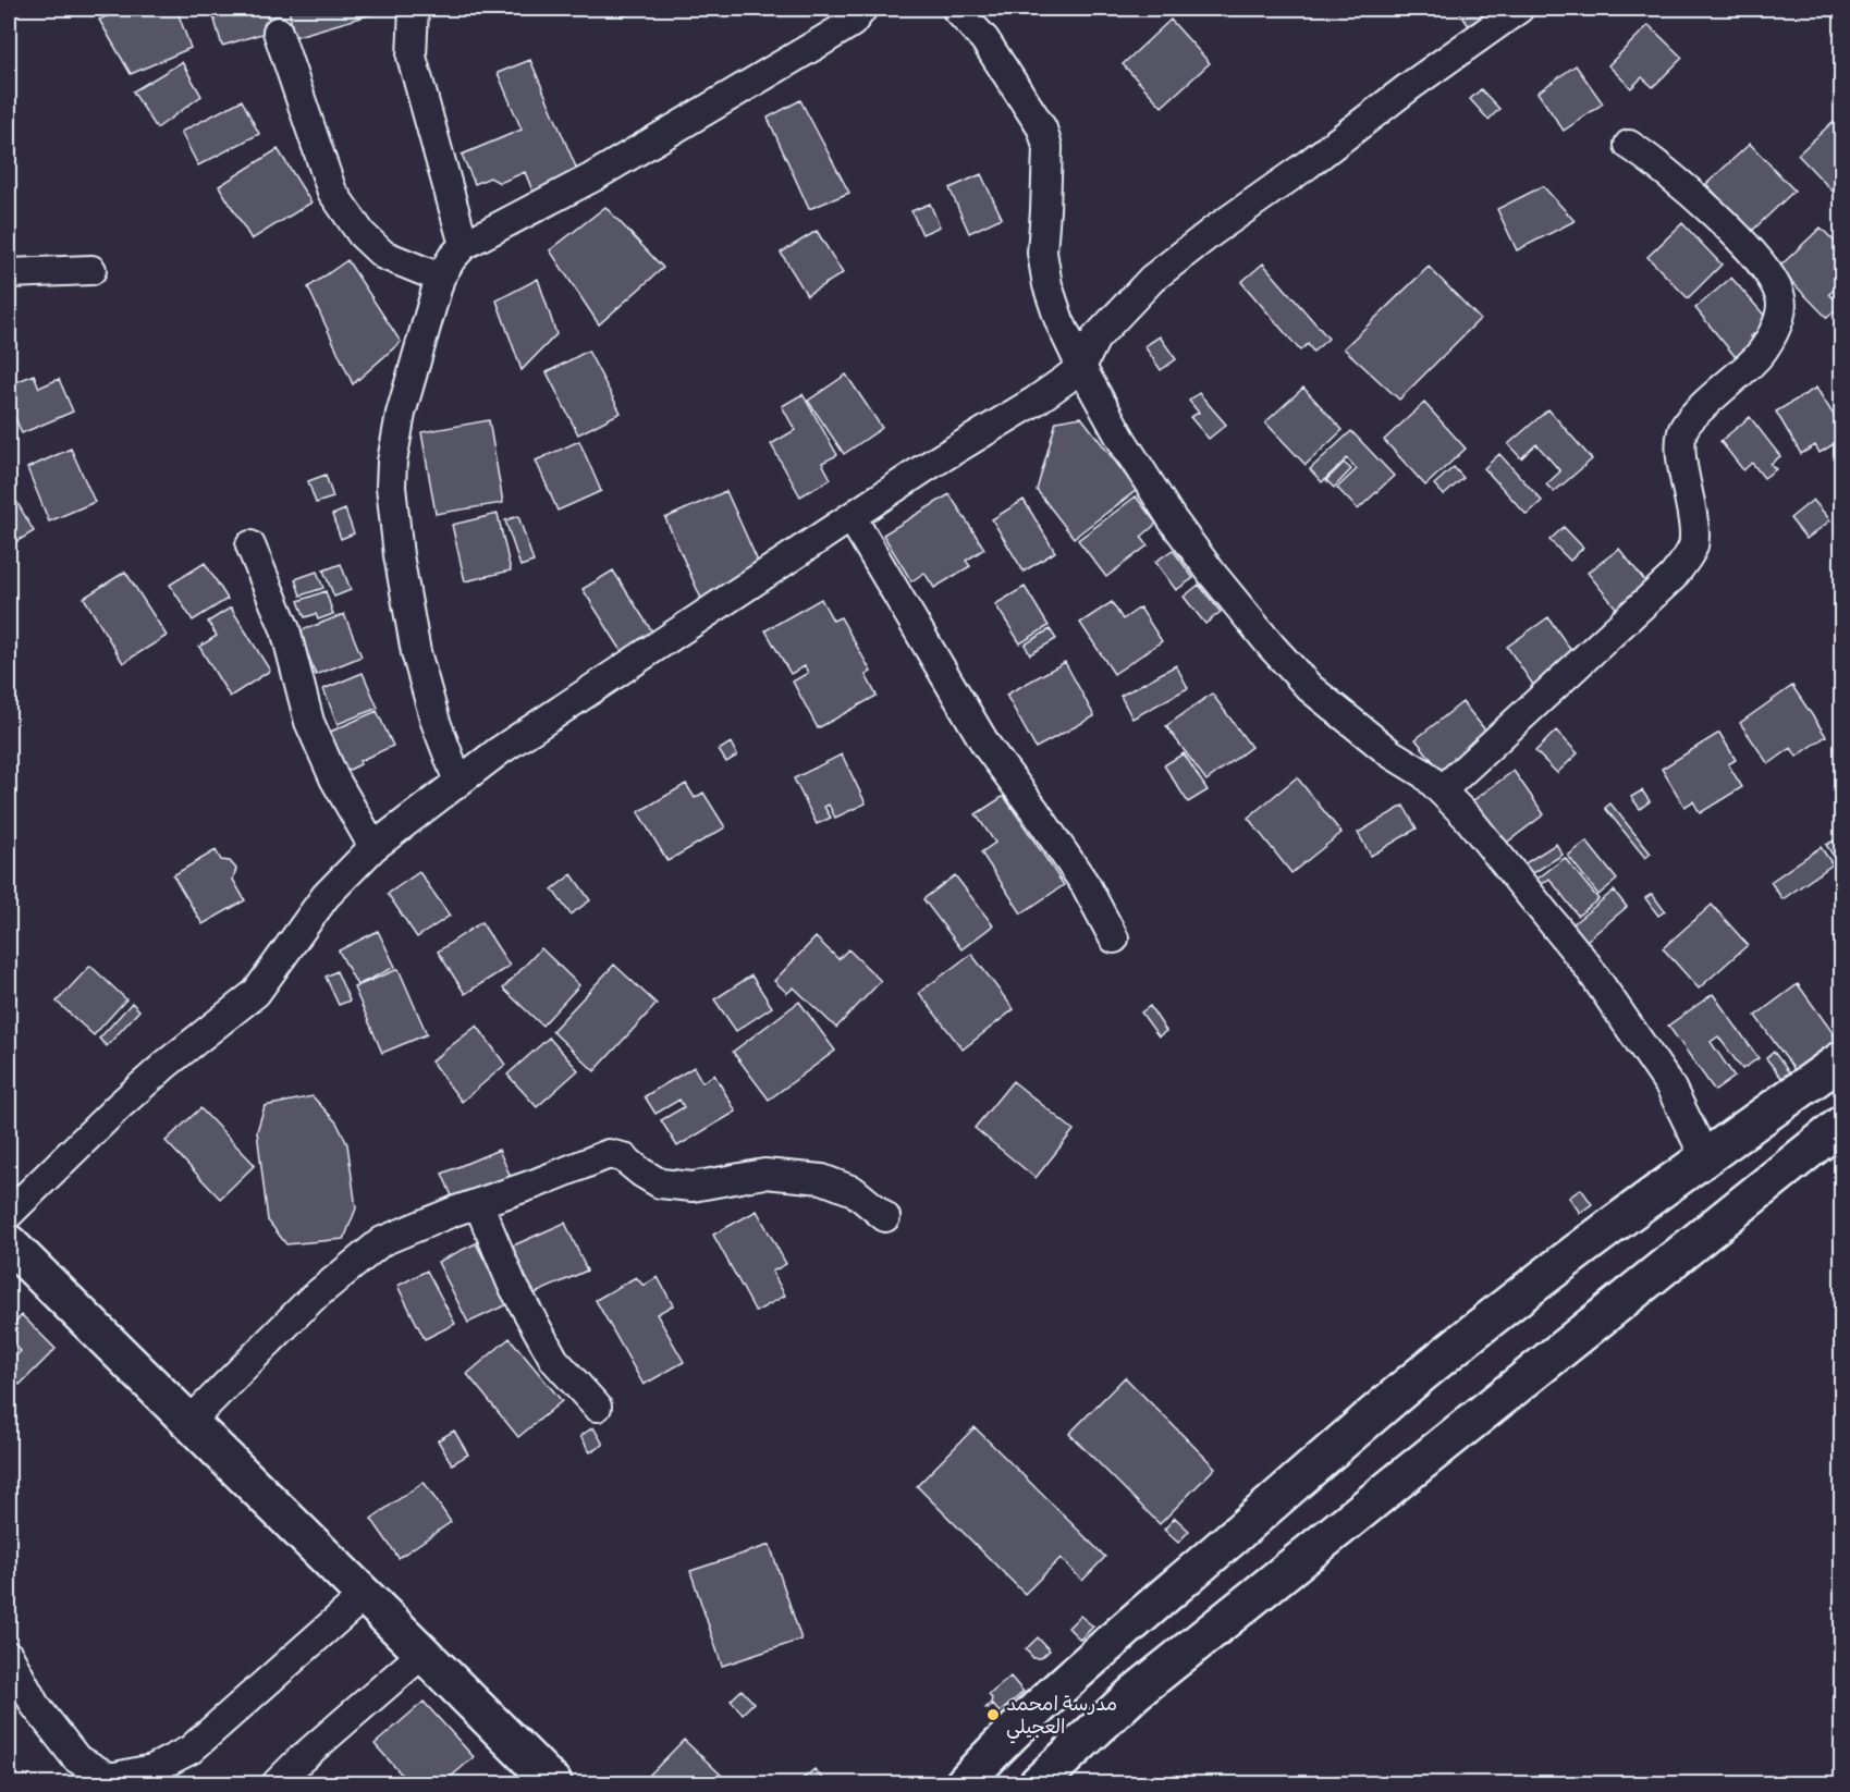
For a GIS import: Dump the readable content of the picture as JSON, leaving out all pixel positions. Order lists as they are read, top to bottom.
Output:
{
  "places": ["مدرسة امحمد العجيلي"]
}
